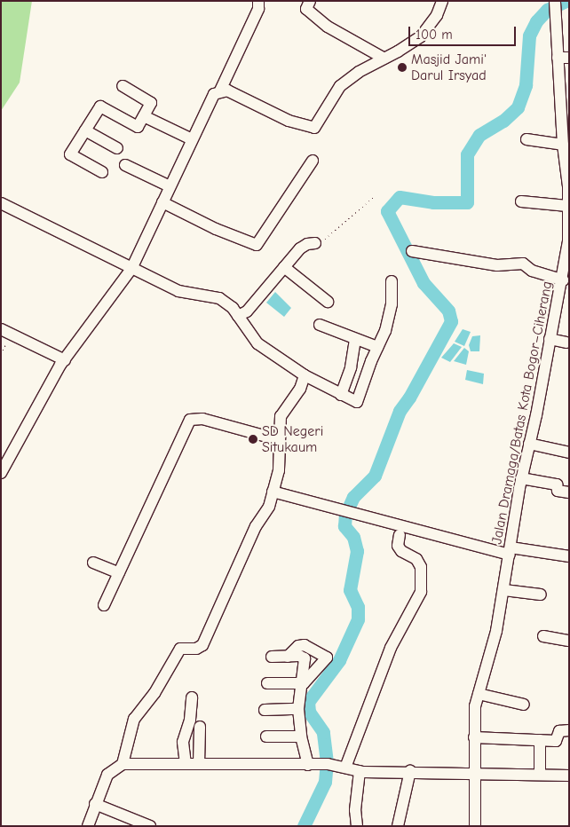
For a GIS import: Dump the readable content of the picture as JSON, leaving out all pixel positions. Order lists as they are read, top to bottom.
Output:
{
  "streets": {
    "street": ["Jalan Dramaga/Batas Kota Bogor–Ciherang"]
  },
  "places": ["Masjid Jami' Darul Irsyad", "SD Negeri Situkaum"],
  "scale_bar": "100 m"
}
